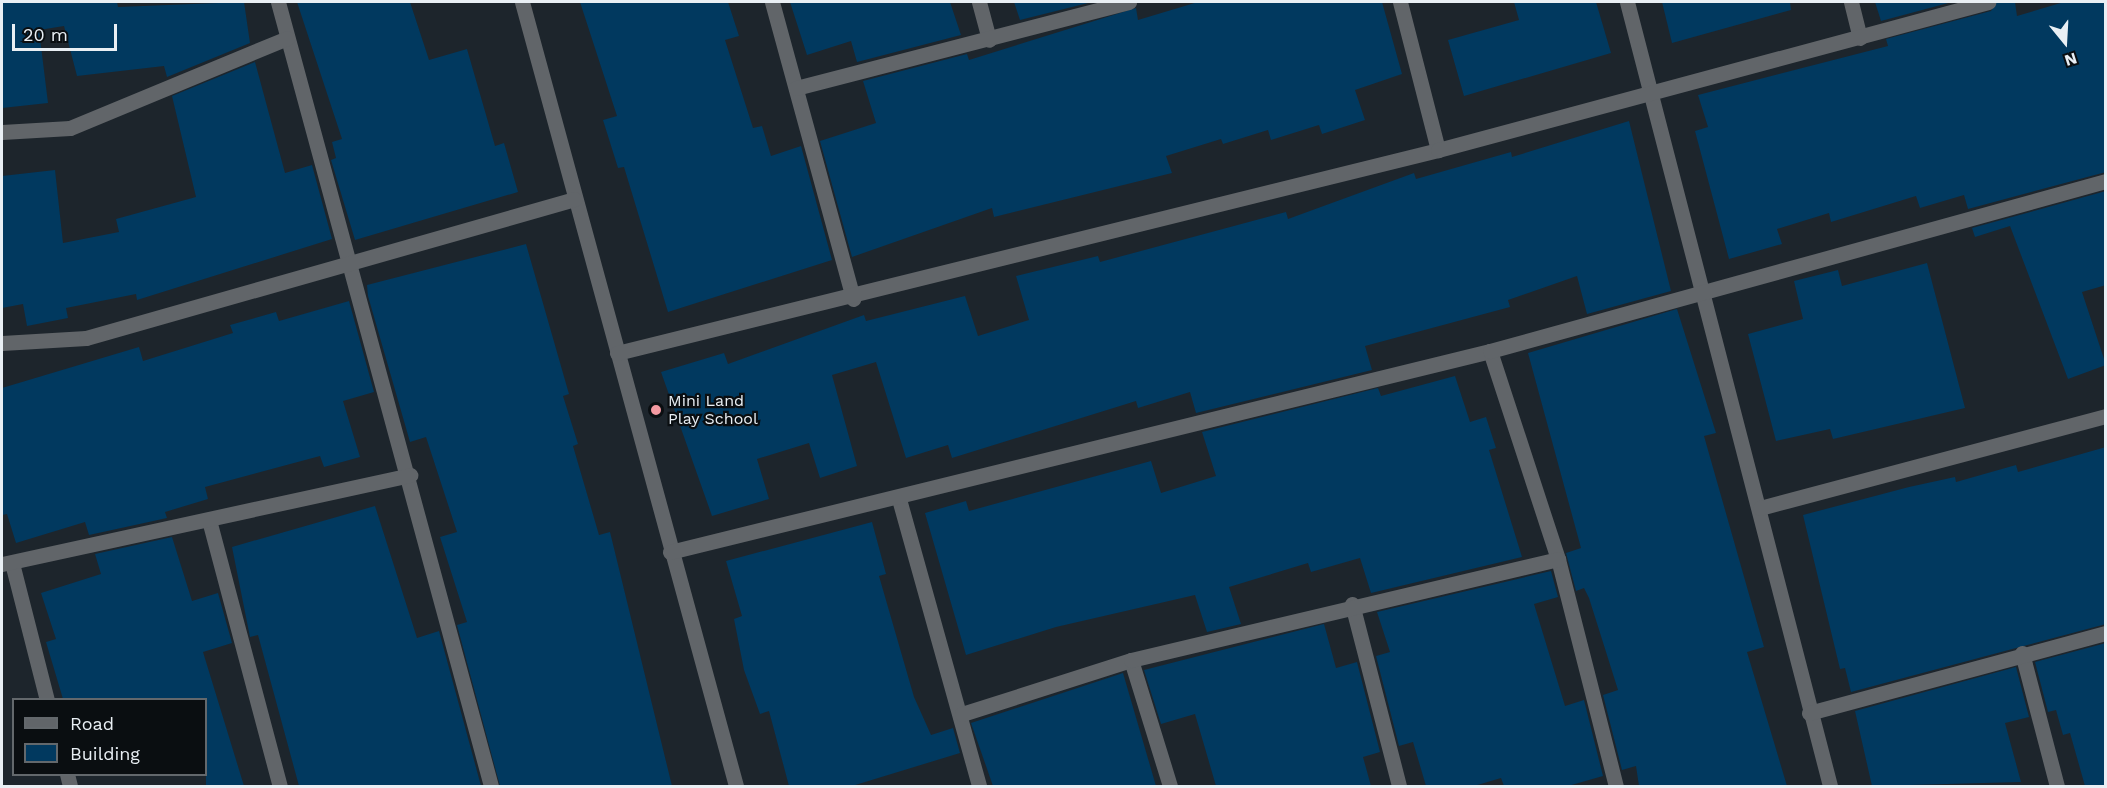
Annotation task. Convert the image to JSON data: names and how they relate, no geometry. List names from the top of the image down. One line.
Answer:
{"places":["Mini Land Play School"],"legend":["Road","Building"],"scale_bar":"20 m","north":"bottom"}
